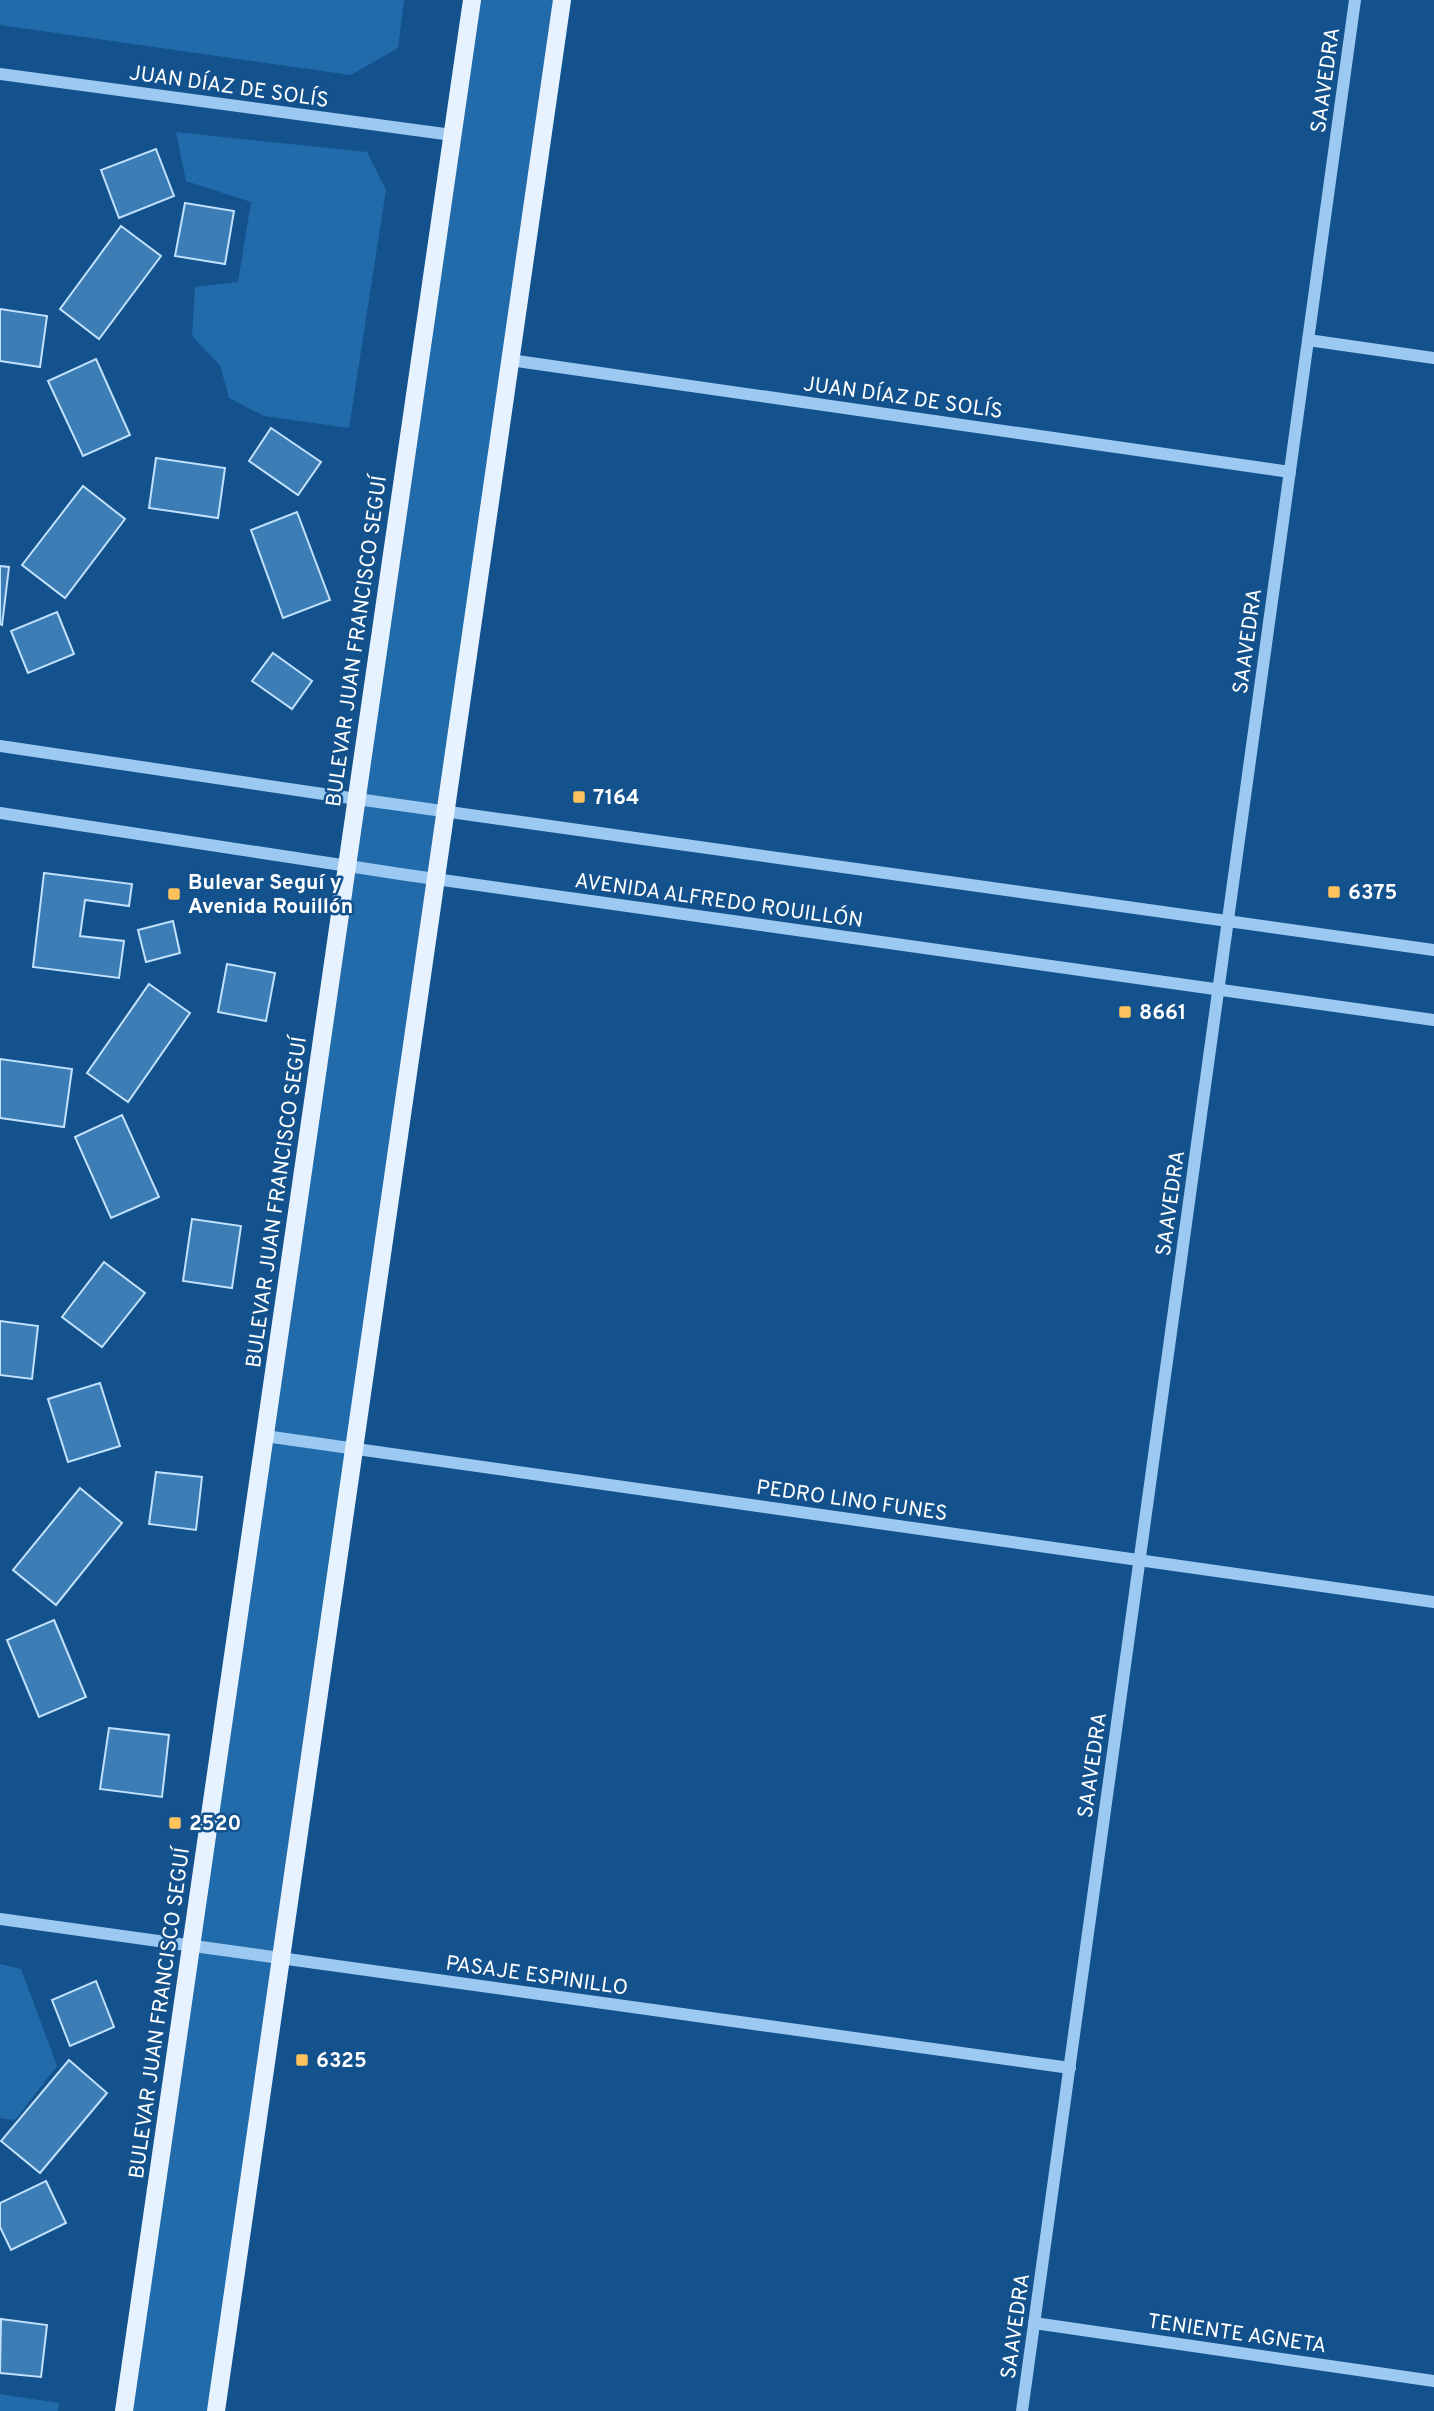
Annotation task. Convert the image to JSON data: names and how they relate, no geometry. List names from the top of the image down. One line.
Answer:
{"streets":{"main road":["BULEVAR JUAN FRANCISCO SEGUÍ"],"street":["SAAVEDRA","JUAN DÍAZ DE SOLÍS","AVENIDA ALFREDO ROUILLÓN","PEDRO LINO FUNES","PASAJE ESPINILLO","TENIENTE AGNETA"]},"crossings":[["SAAVEDRA","JUAN DÍAZ DE SOLÍS"],["SAAVEDRA","AVENIDA ALFREDO ROUILLÓN"],["SAAVEDRA","PEDRO LINO FUNES"],["SAAVEDRA","PASAJE ESPINILLO"],["SAAVEDRA","TENIENTE AGNETA"],["JUAN DÍAZ DE SOLÍS","BULEVAR JUAN FRANCISCO SEGUÍ"],["BULEVAR JUAN FRANCISCO SEGUÍ","AVENIDA ALFREDO ROUILLÓN"],["BULEVAR JUAN FRANCISCO SEGUÍ","PEDRO LINO FUNES"],["BULEVAR JUAN FRANCISCO SEGUÍ","PASAJE ESPINILLO"]],"places":{"transit":["7164","6375","Bulevar Seguí y Avenida Rouillón","8661","2520","6325"]}}
